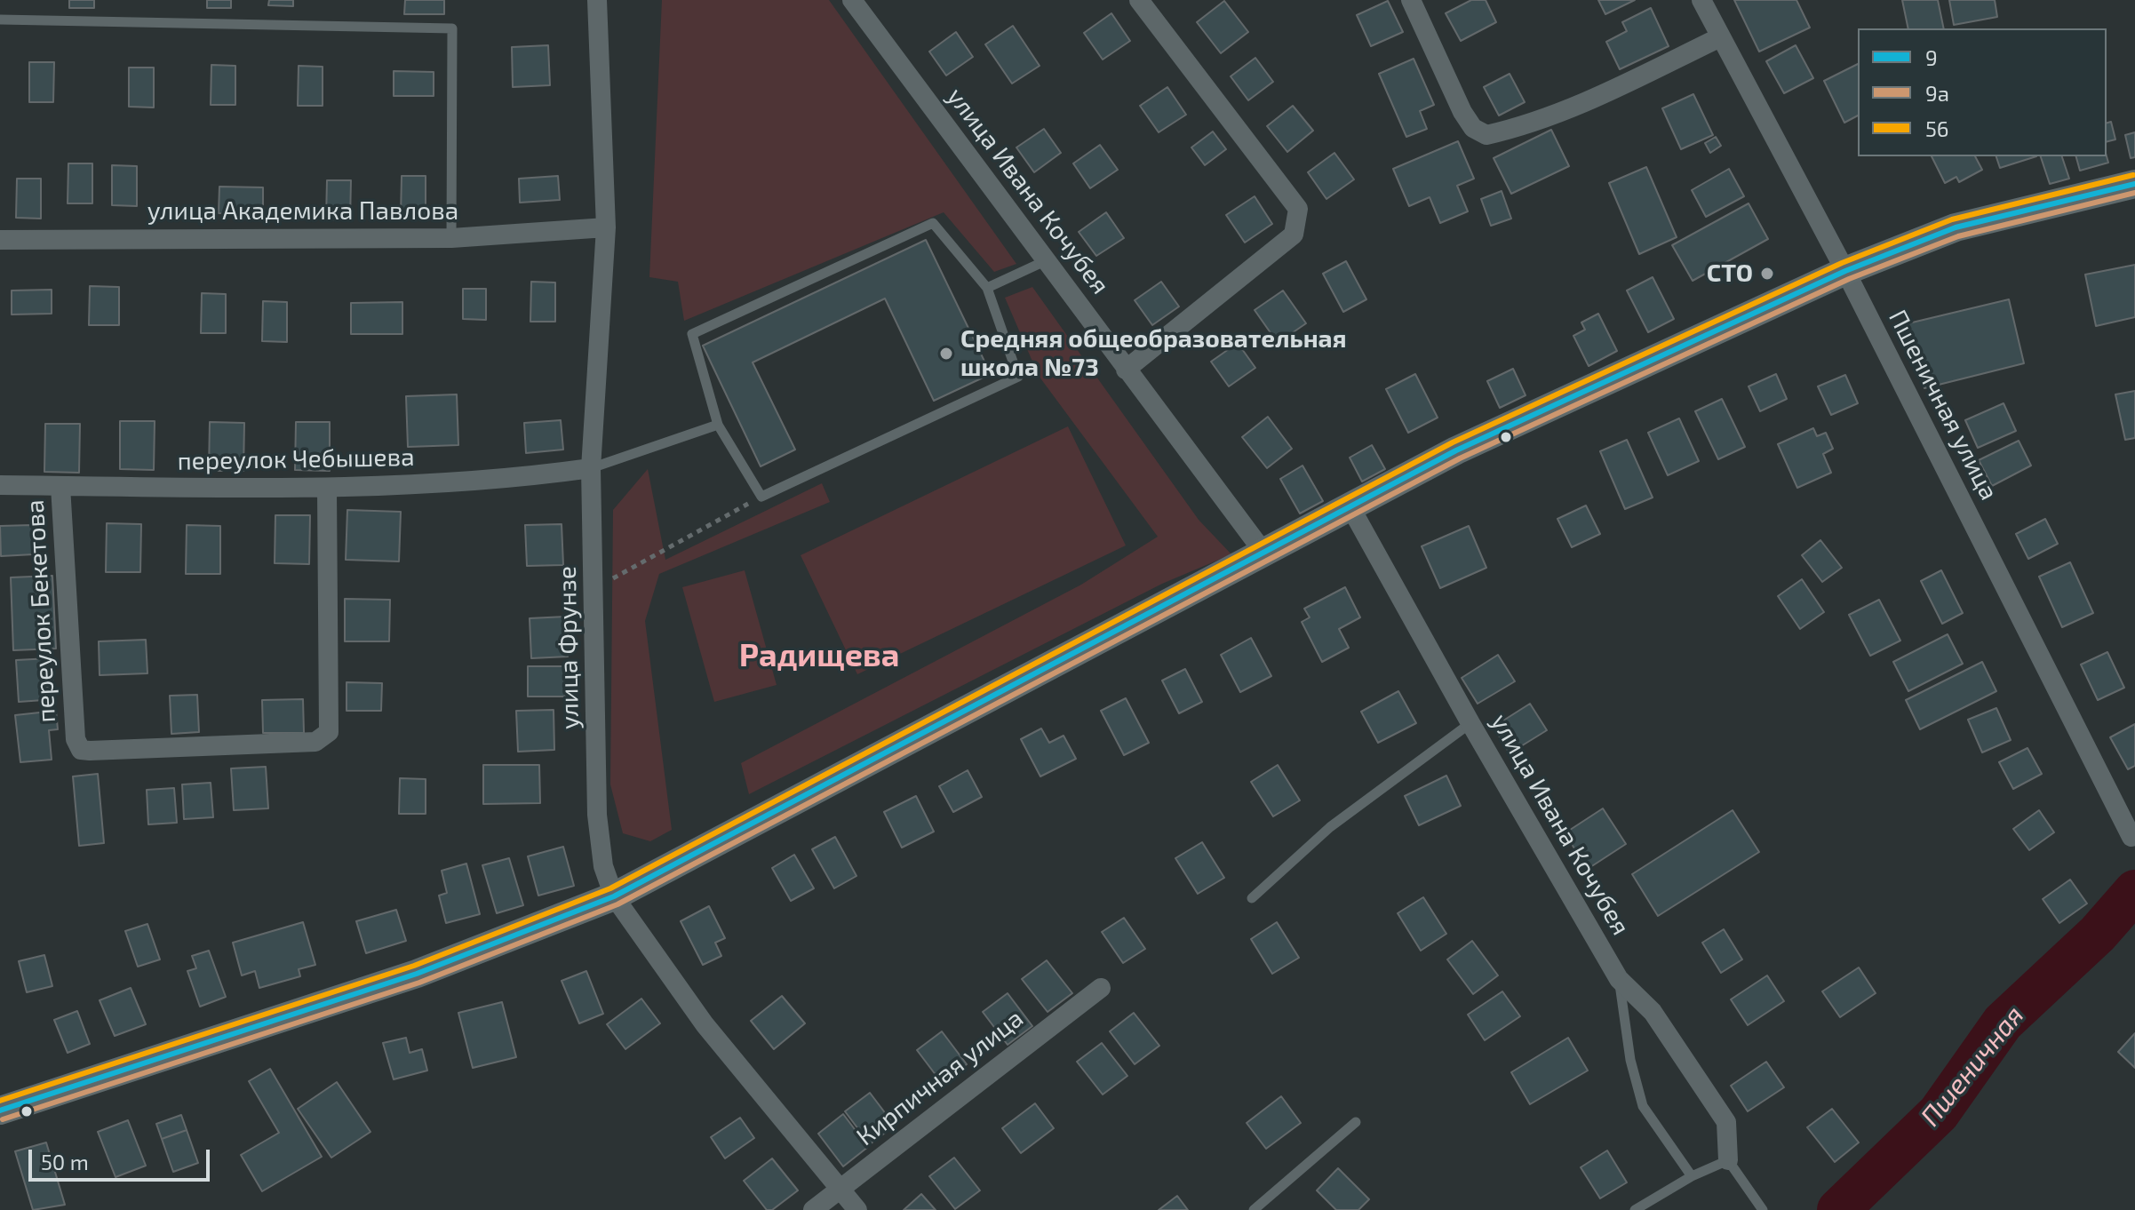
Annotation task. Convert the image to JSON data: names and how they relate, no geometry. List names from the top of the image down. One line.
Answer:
{"streets":{"street":["улица Ивана Кочубея","улица Академика Павлова","Пшеничная улица","переулок Чебышева","переулок Бекетова","улица Фрунзе","Кирпичная улица"]},"crossings":[["улица Академика Павлова","улица Фрунзе"],["переулок Чебышева","переулок Бекетова"],["переулок Чебышева","улица Фрунзе"],["улица Фрунзе","Кирпичная улица"]],"districts":["Радищева"],"water":["Пшеничная"],"places":["СТО","Средняя общеобразовательная школа №73"],"lines":["transit line 56","transit line 9","transit line 9а"],"legend":["9","9а","56"],"scale_bar":"50 m"}
